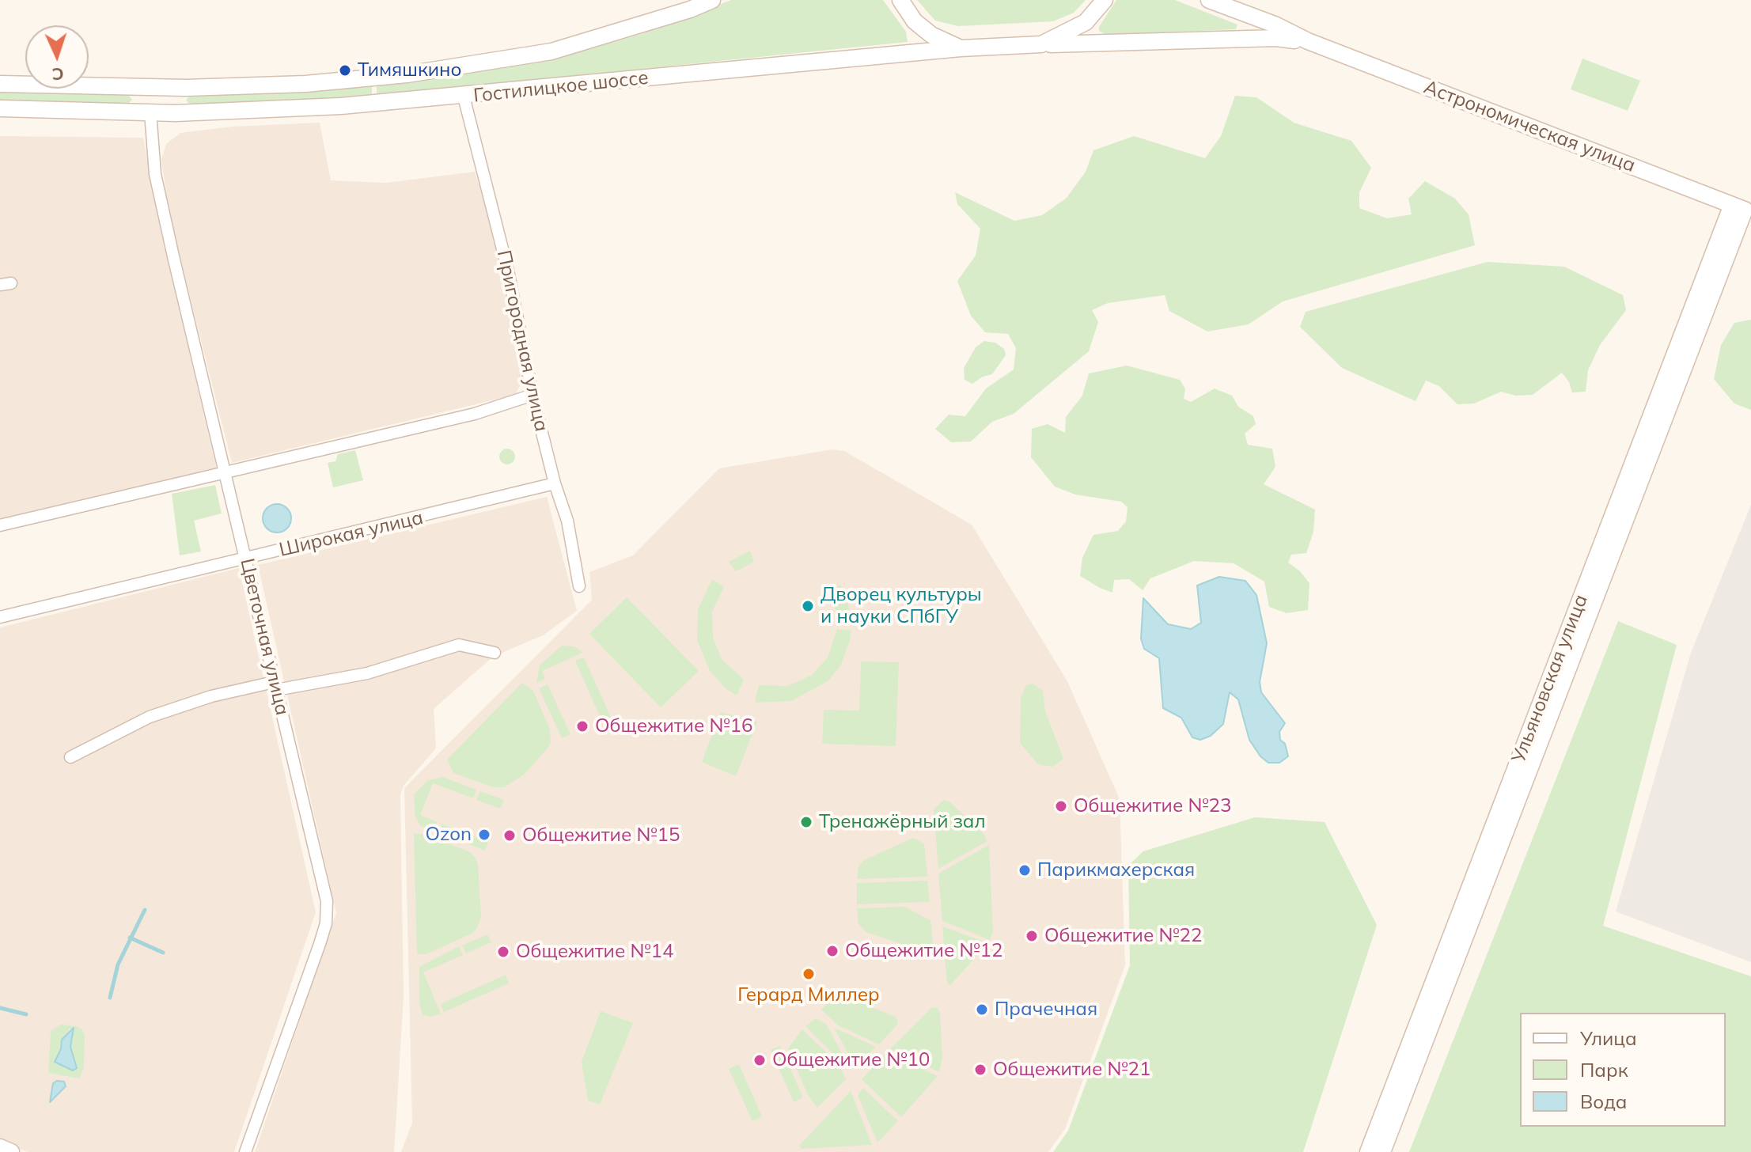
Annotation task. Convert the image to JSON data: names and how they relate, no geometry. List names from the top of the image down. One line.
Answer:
{"streets":{"main road":["Гостилицкое шоссе","Астрономическая улица","Ульяновская улица"],"street":["Пригородная улица","Широкая улица","Цветочная улица"]},"crossings":[["Гостилицкое шоссе","Астрономическая улица"],["Гостилицкое шоссе","Пригородная улица"],["Гостилицкое шоссе","Цветочная улица"],["Астрономическая улица","Ульяновская улица"],["Пригородная улица","Широкая улица"],["Широкая улица","Цветочная улица"]],"places":["Тимяшкино","Дворец культуры и науки СПбГУ","Общежитие №16","Общежитие №23","Тренажёрный зал","Ozon","Общежитие №15","Парикмахерская","Общежитие №22","Общежитие №12","Общежитие №14","Герард Миллер","Прачечная","Общежитие №10","Общежитие №21"],"legend":["Улица","Парк","Вода"],"north":"bottom"}
